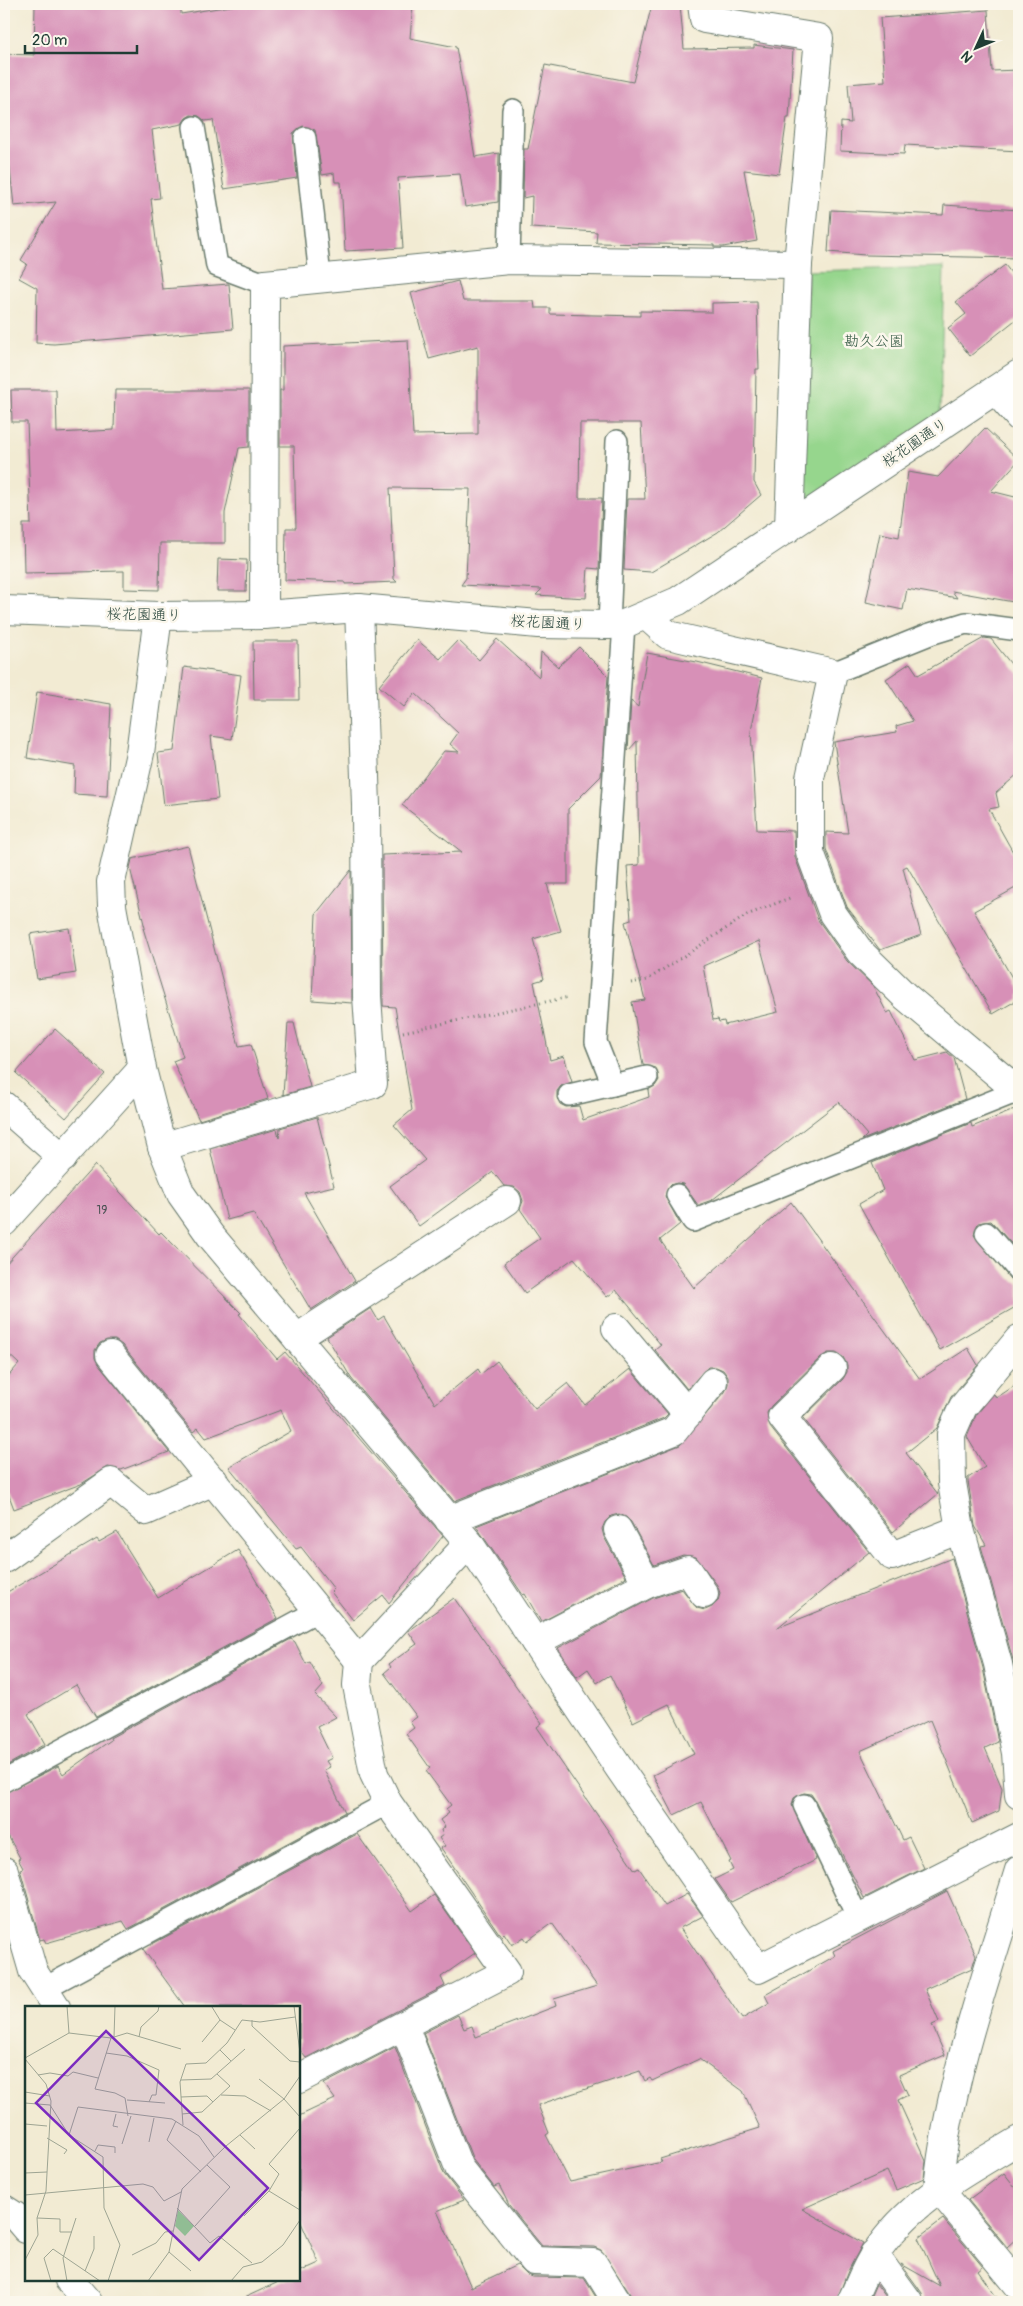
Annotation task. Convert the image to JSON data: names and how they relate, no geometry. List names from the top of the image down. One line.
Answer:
{"streets":{"street":["桜花園通り"]},"parks":["勘久公園"],"house_numbers":["19"],"scale_bar":"20 m","north":"bottom left"}
